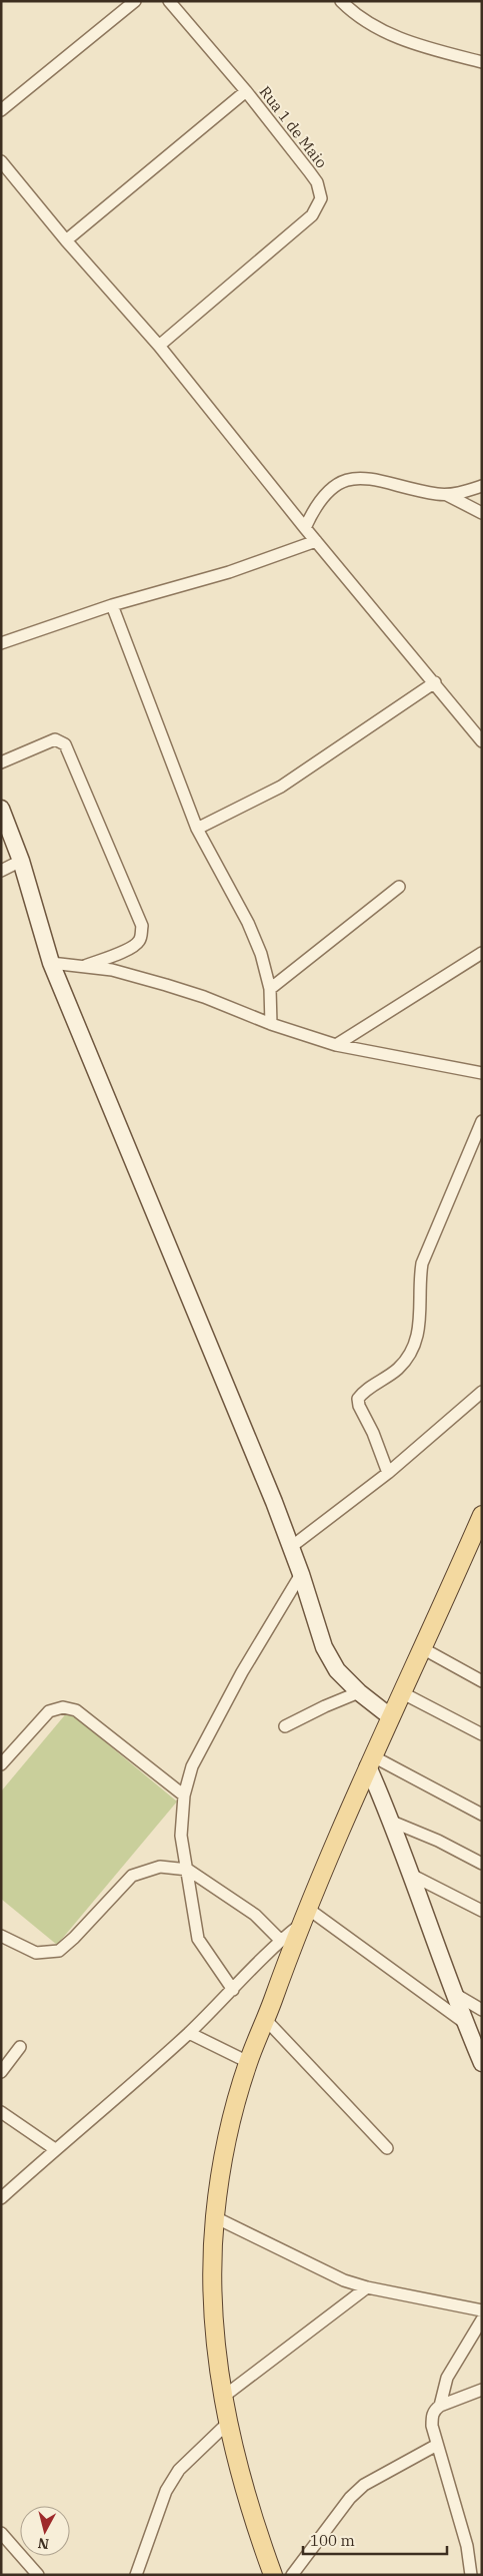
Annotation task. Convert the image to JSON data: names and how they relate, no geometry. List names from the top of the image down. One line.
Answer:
{"streets":{"street":["Rua 1 de Maio"]},"scale_bar":"100 m","north":"bottom"}
